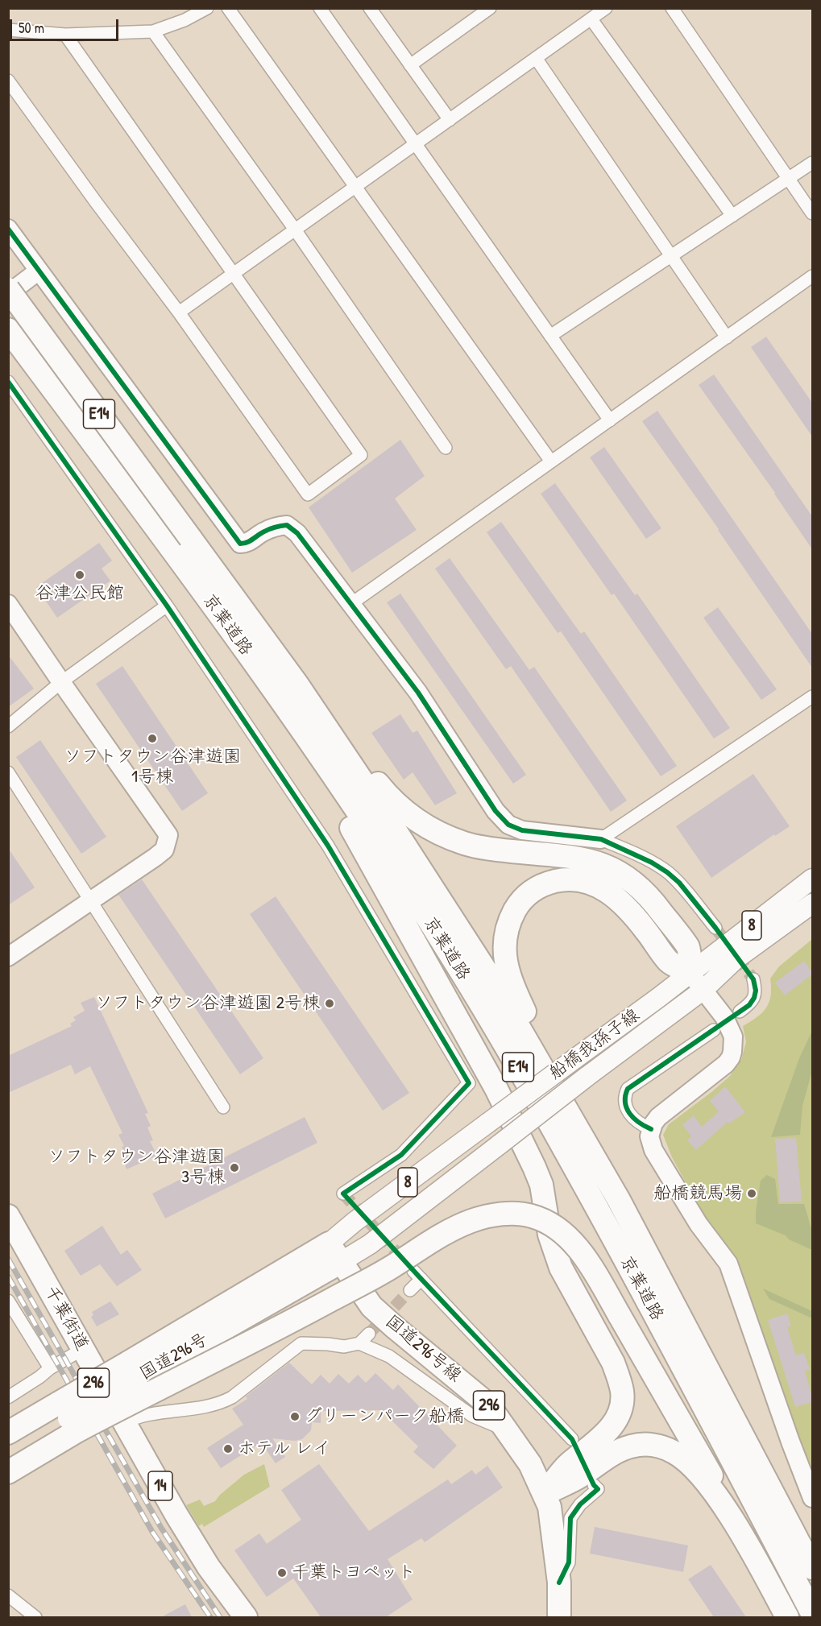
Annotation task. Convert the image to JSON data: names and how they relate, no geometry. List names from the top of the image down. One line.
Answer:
{"streets":{"highway":["E14","京葉道路","千葉街道","国道296号線","国道296号","296","14"],"main road":["8","船橋我孫子線"]},"crossings":[["船橋我孫子線","国道296号線"],["船橋我孫子線","国道296号"],["国道296号線","国道296号"]],"places":["谷津公民館","ソフトタウン谷津遊園 1号棟","ソフトタウン谷津遊園 2号棟","ソフトタウン谷津遊園 3号棟","船橋競馬場","グリーンパーク船橋","ホテル レイ","千葉トヨペット"],"scale_bar":"50 m"}
